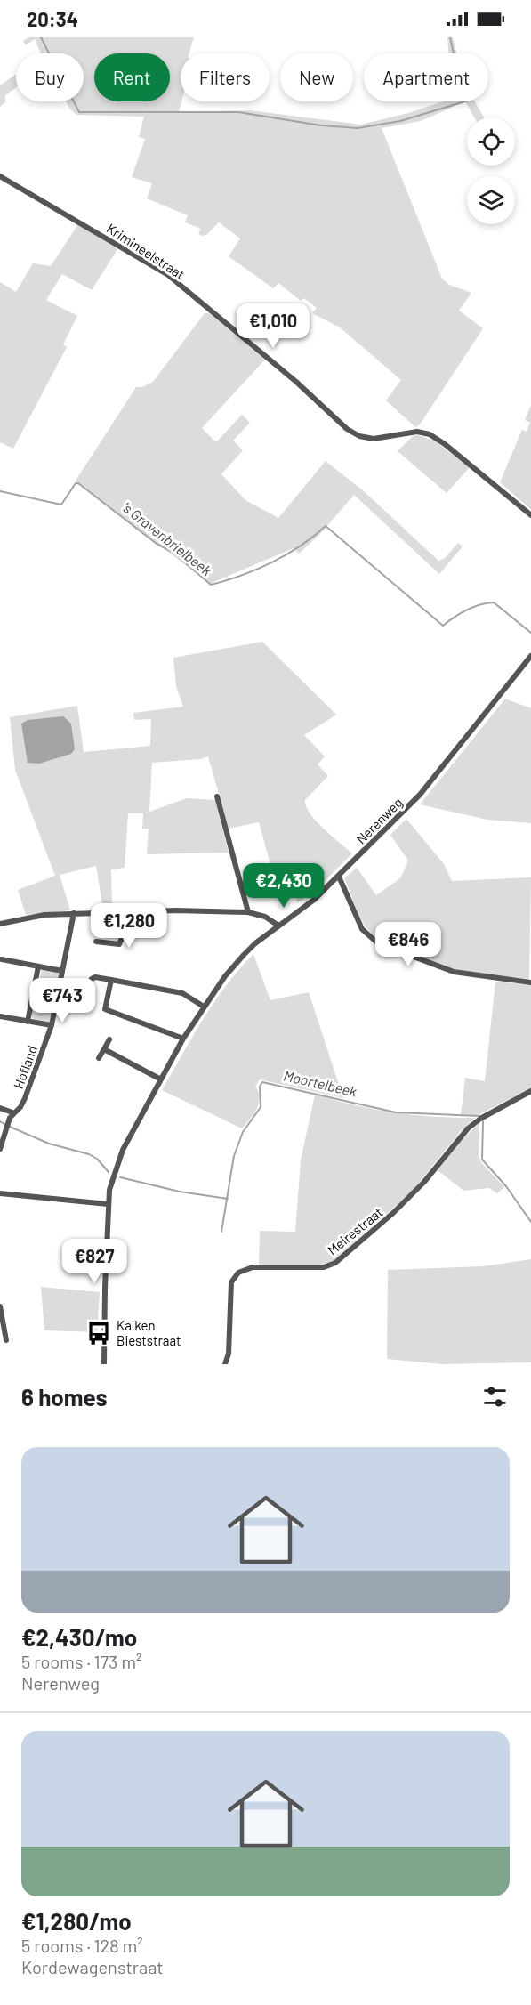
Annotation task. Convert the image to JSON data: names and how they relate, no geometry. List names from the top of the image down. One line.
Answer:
{"streets":{"street":["Krimineelstraat","Nerenweg","Hofland","Meirestraat"]},"water":["'s Gravenbrielbeek","Moortelbeek"],"places":{"bus stop":["Kalken Bieststraat"]},"page":{"status":"20:34","chip":["Buy","Rent","Filters","New","Apartment"],"price":["€1,010","€2,430","€1,280","€846","€743","€827"],"heading":"6 homes","list":[{"name":"€2,430/mo","note":"5 rooms · 173 m² · Nerenweg"},{"name":"€1,280/mo","note":"5 rooms · 128 m² · Kordewagenstraat"}]}}
